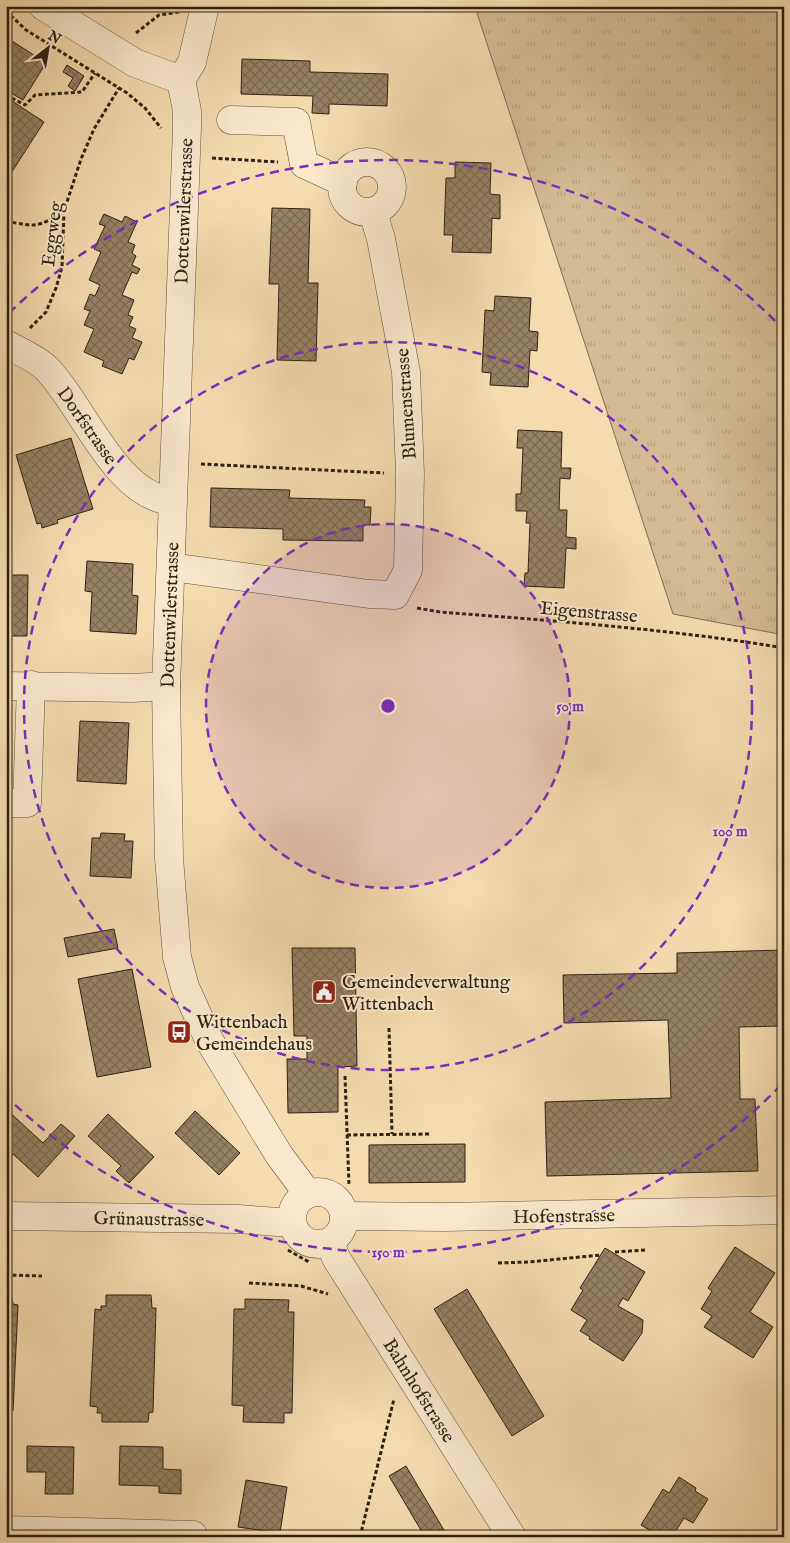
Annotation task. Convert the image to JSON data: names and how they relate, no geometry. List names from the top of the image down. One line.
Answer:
{"streets":{"street":["Dottenwilerstrasse","Blumenstrasse","Dorfstrasse","Hofenstrasse","Grünaustrasse","Bahnhofstrasse"],"path":["Eggweg","Eigenstrasse"]},"crossings":[["Dottenwilerstrasse","Dorfstrasse"],["Dottenwilerstrasse","Hofenstrasse"],["Dottenwilerstrasse","Grünaustrasse"],["Dottenwilerstrasse","Bahnhofstrasse"],["Eggweg","Dorfstrasse"],["Blumenstrasse","Eigenstrasse"],["Hofenstrasse","Grünaustrasse"],["Hofenstrasse","Bahnhofstrasse"],["Grünaustrasse","Bahnhofstrasse"]],"places":{"public building":["Gemeindeverwaltung Wittenbach"],"bus stop":["Wittenbach Gemeindehaus"]},"north":"top right","rings":["50 m","100 m","150 m"]}
